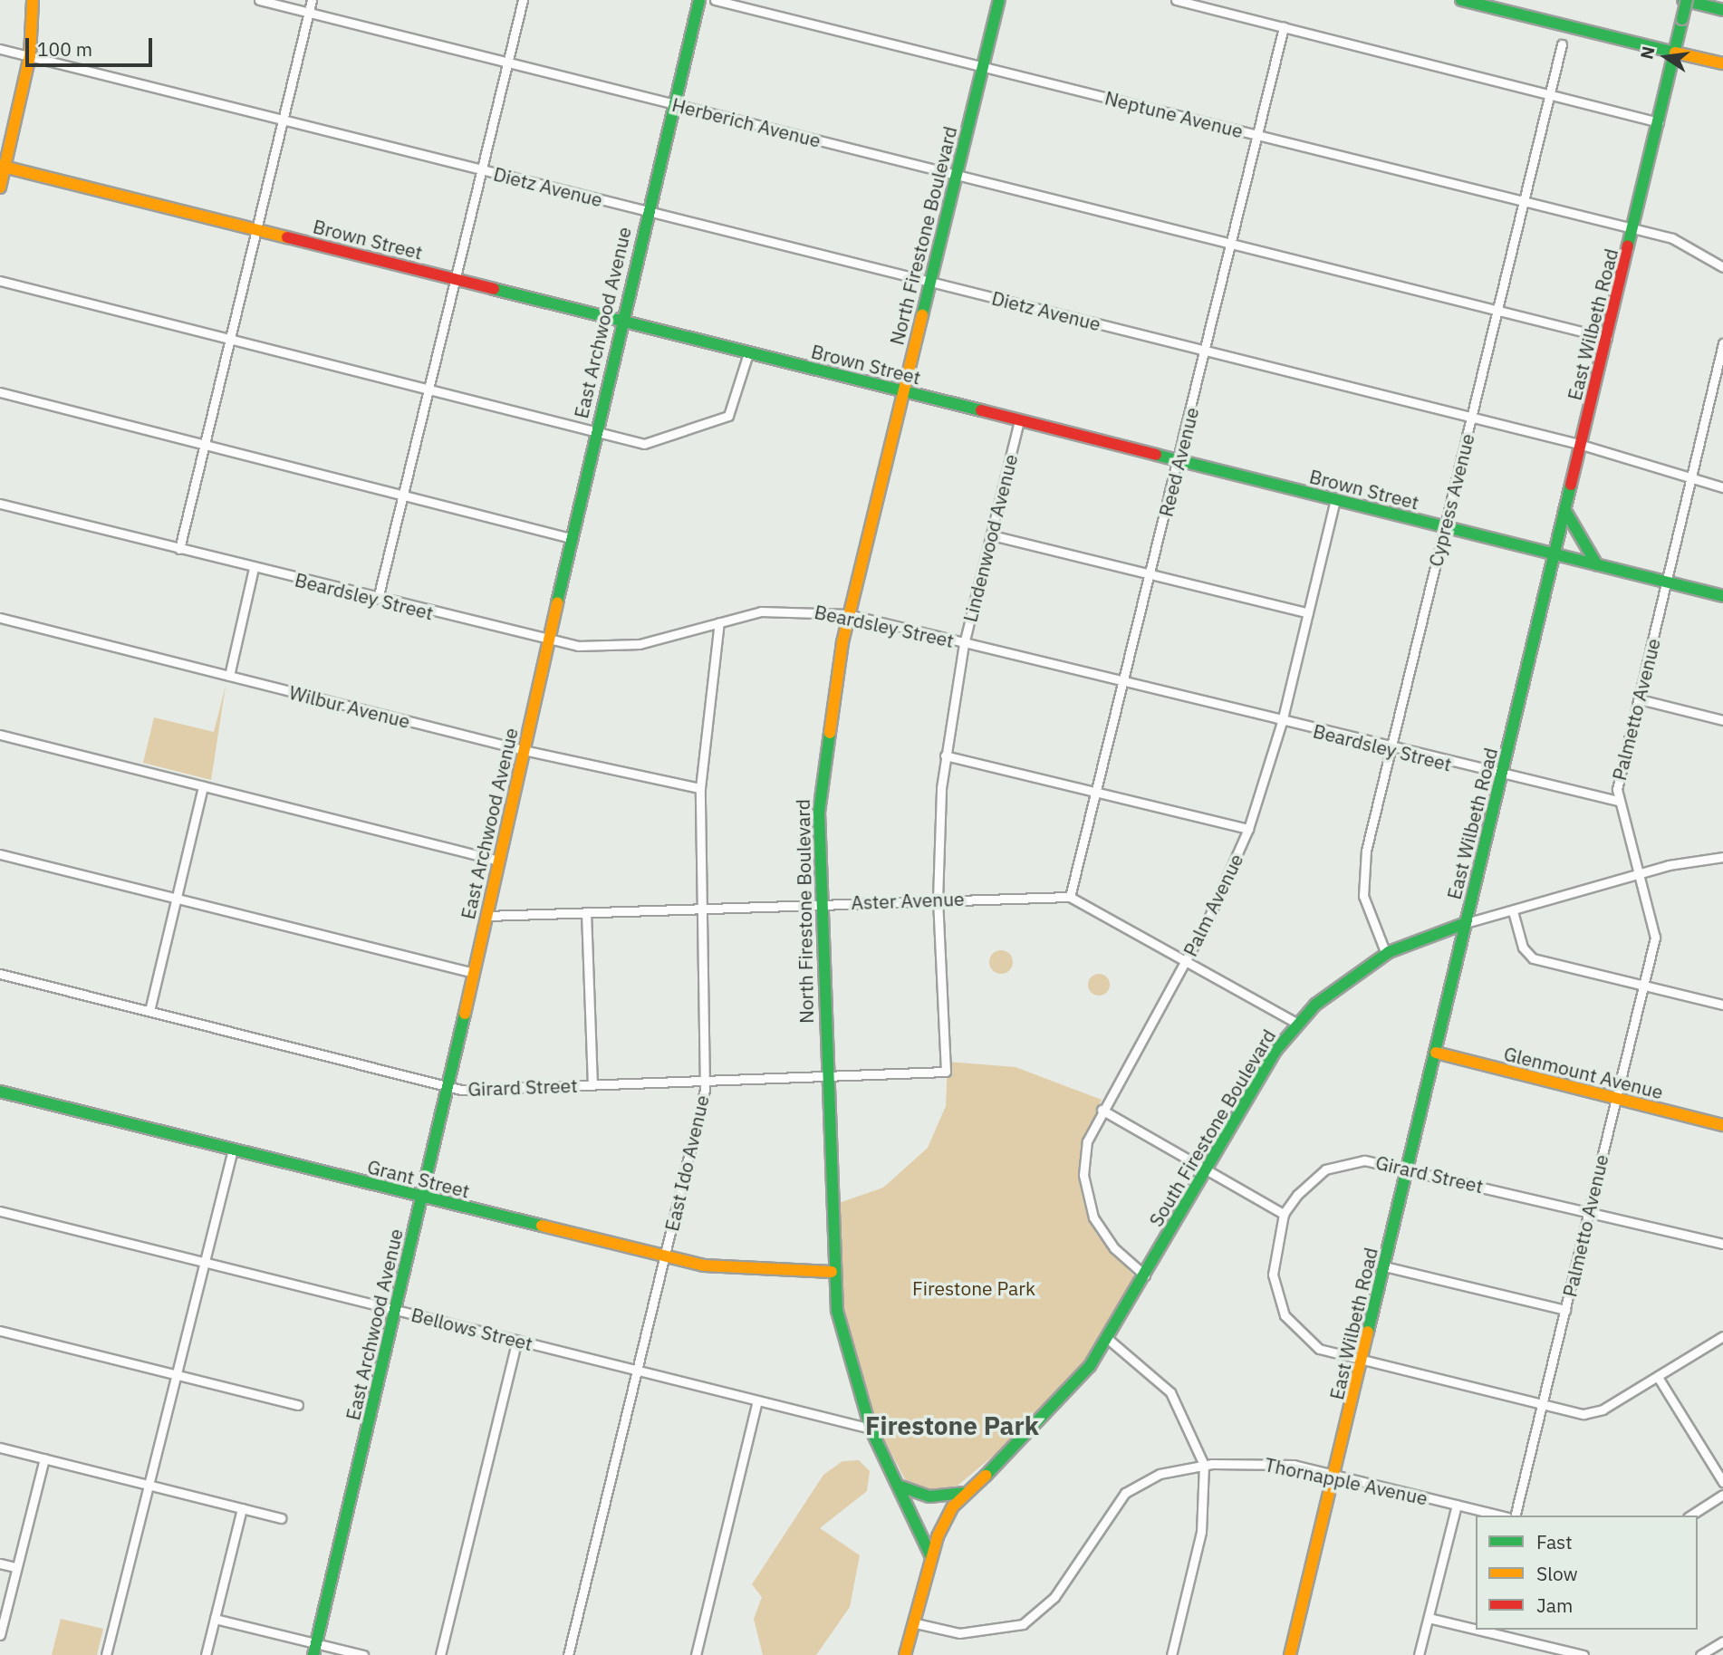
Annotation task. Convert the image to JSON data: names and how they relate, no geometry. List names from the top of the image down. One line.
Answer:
{"streets":{"main road":["North Firestone Boulevard","Brown Street","East Archwood Avenue","East Wilbeth Road","Glenmount Avenue","South Firestone Boulevard","Grant Street"],"street":["Neptune Avenue","Herberich Avenue","Dietz Avenue","Reed Avenue","Cypress Avenue","Lindenwood Avenue","Beardsley Street","Wilbur Avenue","Palmetto Avenue","Aster Avenue","Palm Avenue","Girard Street","East Ido Avenue","Bellows Street","Thornapple Avenue"]},"crossings":[["Neptune Avenue","North Firestone Boulevard"],["Neptune Avenue","East Wilbeth Road"],["Neptune Avenue","Reed Avenue"],["Neptune Avenue","Cypress Avenue"],["Herberich Avenue","North Firestone Boulevard"],["Herberich Avenue","East Archwood Avenue"],["Herberich Avenue","East Wilbeth Road"],["Herberich Avenue","Reed Avenue"],["Herberich Avenue","Cypress Avenue"],["Dietz Avenue","North Firestone Boulevard"],["Dietz Avenue","East Archwood Avenue"],["Dietz Avenue","East Wilbeth Road"],["Dietz Avenue","Reed Avenue"],["Dietz Avenue","Cypress Avenue"],["Dietz Avenue","Palmetto Avenue"],["North Firestone Boulevard","Brown Street"],["North Firestone Boulevard","Beardsley Street"],["North Firestone Boulevard","Aster Avenue"],["North Firestone Boulevard","Girard Street"],["North Firestone Boulevard","South Firestone Boulevard"],["North Firestone Boulevard","Grant Street"],["North Firestone Boulevard","Bellows Street"],["Brown Street","East Archwood Avenue"],["Brown Street","East Wilbeth Road"],["Brown Street","Reed Avenue"],["Brown Street","Cypress Avenue"],["Brown Street","Lindenwood Avenue"],["Brown Street","Palmetto Avenue"],["Brown Street","Palm Avenue"],["East Archwood Avenue","Beardsley Street"],["East Archwood Avenue","Wilbur Avenue"],["East Archwood Avenue","Aster Avenue"],["East Archwood Avenue","Girard Street"],["East Archwood Avenue","Grant Street"],["East Archwood Avenue","Bellows Street"],["East Wilbeth Road","Beardsley Street"],["East Wilbeth Road","Glenmount Avenue"],["East Wilbeth Road","Girard Street"],["East Wilbeth Road","South Firestone Boulevard"],["East Wilbeth Road","Thornapple Avenue"],["Reed Avenue","Beardsley Street"],["Reed Avenue","Aster Avenue"],["Cypress Avenue","Beardsley Street"],["Cypress Avenue","South Firestone Boulevard"],["Lindenwood Avenue","Beardsley Street"],["Lindenwood Avenue","Aster Avenue"],["Lindenwood Avenue","Girard Street"],["Beardsley Street","Palmetto Avenue"],["Beardsley Street","Palm Avenue"],["Beardsley Street","East Ido Avenue"],["Wilbur Avenue","East Ido Avenue"],["Palmetto Avenue","Glenmount Avenue"],["Palmetto Avenue","Girard Street"],["Palmetto Avenue","South Firestone Boulevard"],["Aster Avenue","East Ido Avenue"],["Palm Avenue","South Firestone Boulevard"],["Girard Street","East Ido Avenue"],["South Firestone Boulevard","Thornapple Avenue"],["East Ido Avenue","Grant Street"],["East Ido Avenue","Bellows Street"]],"districts":["Firestone Park"],"parks":["Firestone Park"],"legend":["Fast","Slow","Jam"],"scale_bar":"100 m","north":"left"}
